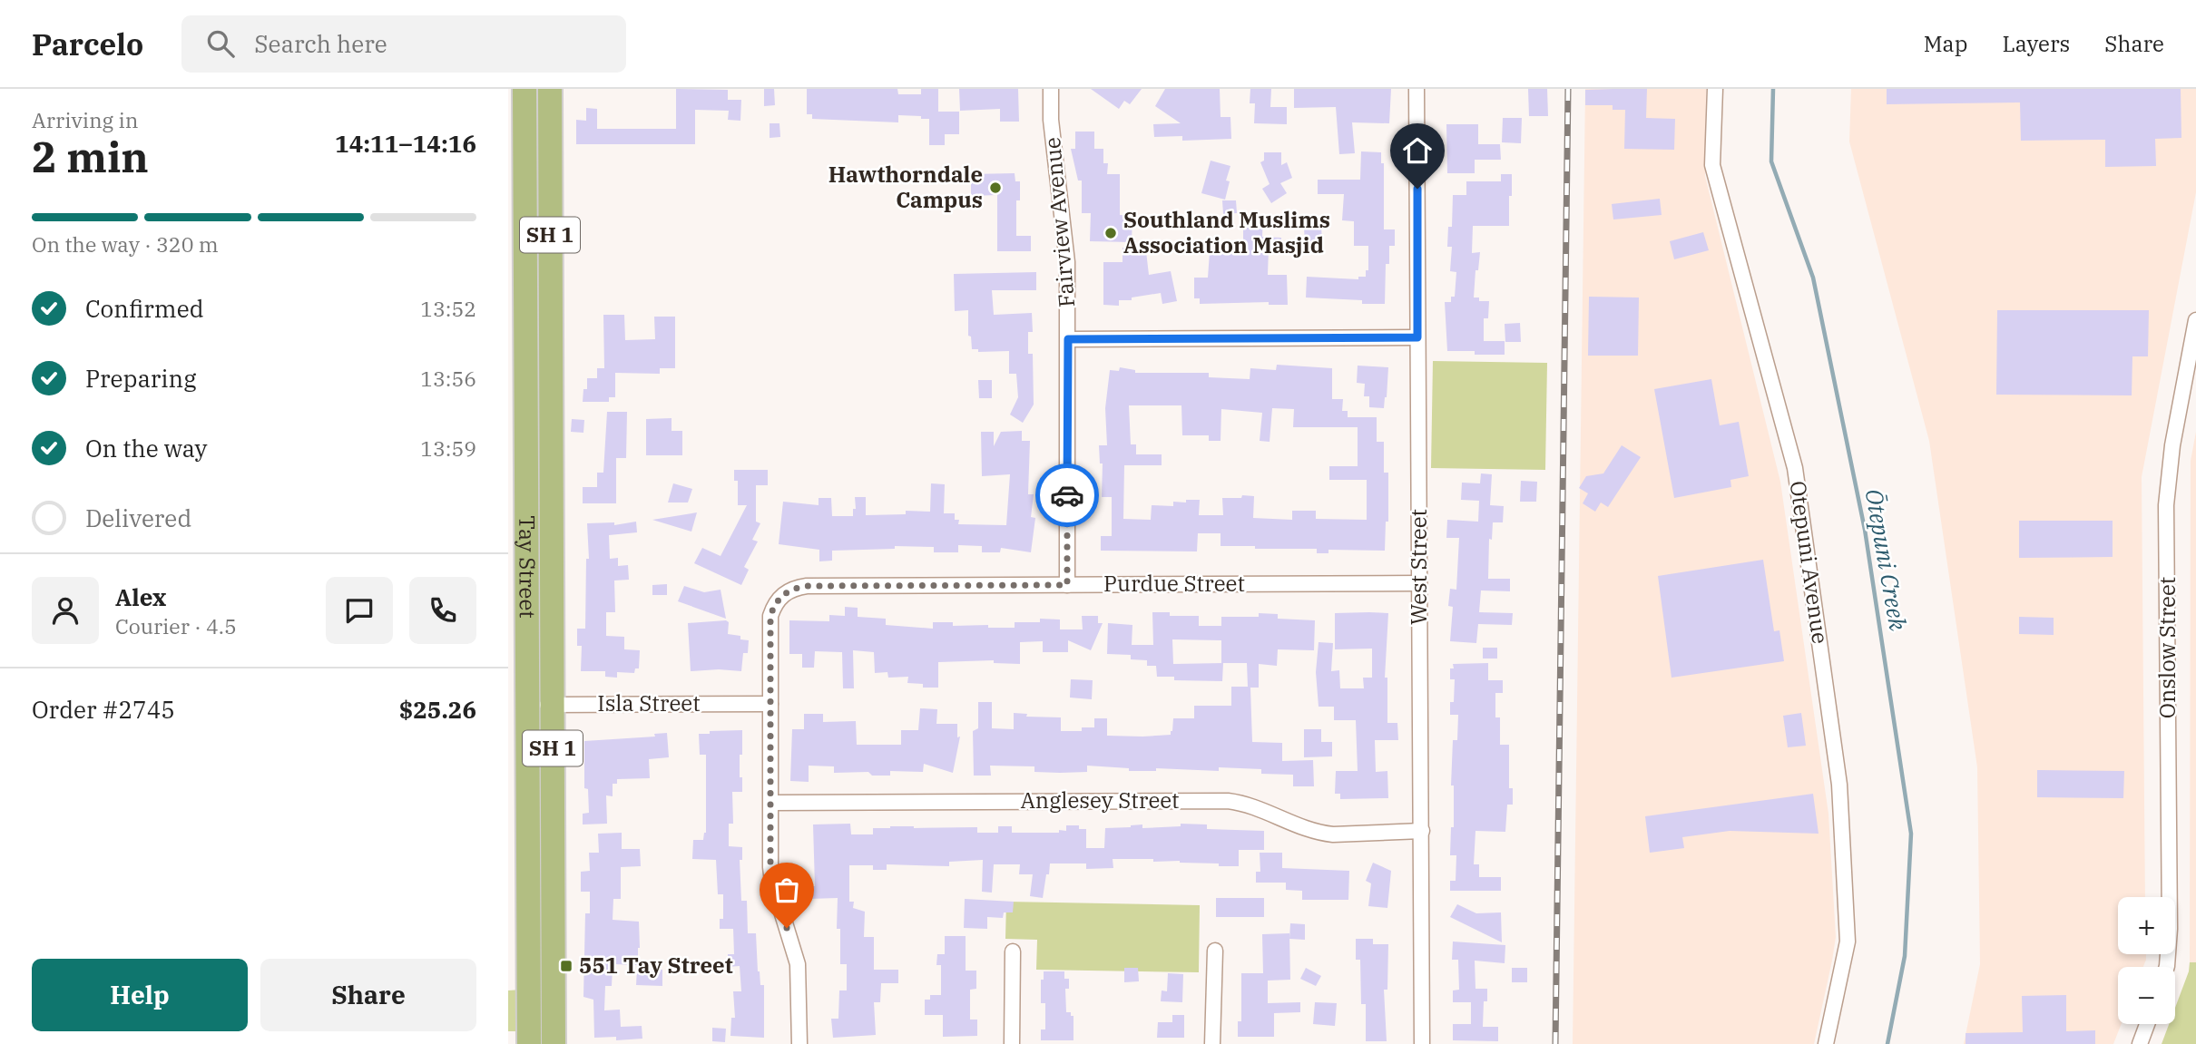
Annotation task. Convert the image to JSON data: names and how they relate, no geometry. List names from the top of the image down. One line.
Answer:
{"streets":{"highway":["SH 1","Tay Street"],"street":["Fairview Avenue","Otepuni Avenue","West Street","Purdue Street","Onslow Street","Isla Street","Anglesey Street"]},"crossings":[["Fairview Avenue","Purdue Street"],["Tay Street","Isla Street"],["West Street","Purdue Street"],["West Street","Anglesey Street"],["Purdue Street","Isla Street"]],"water":["Ōtepuni Creek"],"places":{"other":["Hawthorndale Campus","Southland Muslims Association Masjid"],"transit":["551 Tay Street"]},"page":{"header":"Parcelo","search":"Search here","nav":["Map","Layers","Share"],"heading":["2 min","Arriving in","14:11–14:16"],"panel":["Alex","Courier · 4.5","Order #2745","$25.26"],"bar":"On the way · 320 m","list":[["Confirmed","13:52"],["Preparing","13:56"],["On the way","13:59"],"Delivered"],"map_buttons":["+","−"],"buttons":["Help","Share"]}}
